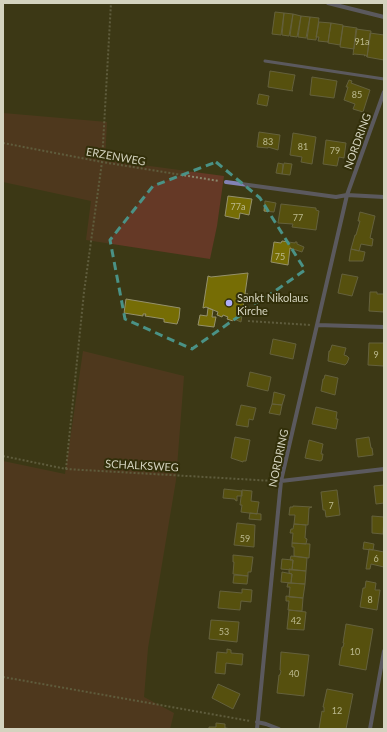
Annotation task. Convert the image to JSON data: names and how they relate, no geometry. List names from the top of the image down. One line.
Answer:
{"streets":{"street":["NORDRING"],"path":["ERZENWEG","SCHALKSWEG"]},"crossings":[["NORDRING","SCHALKSWEG"]],"places":["Sankt Nikolaus Kirche"],"house_numbers":["91a","85","83","81","79","77a","77","75","9","7","59","6","8","42","53","10","40","12"]}
